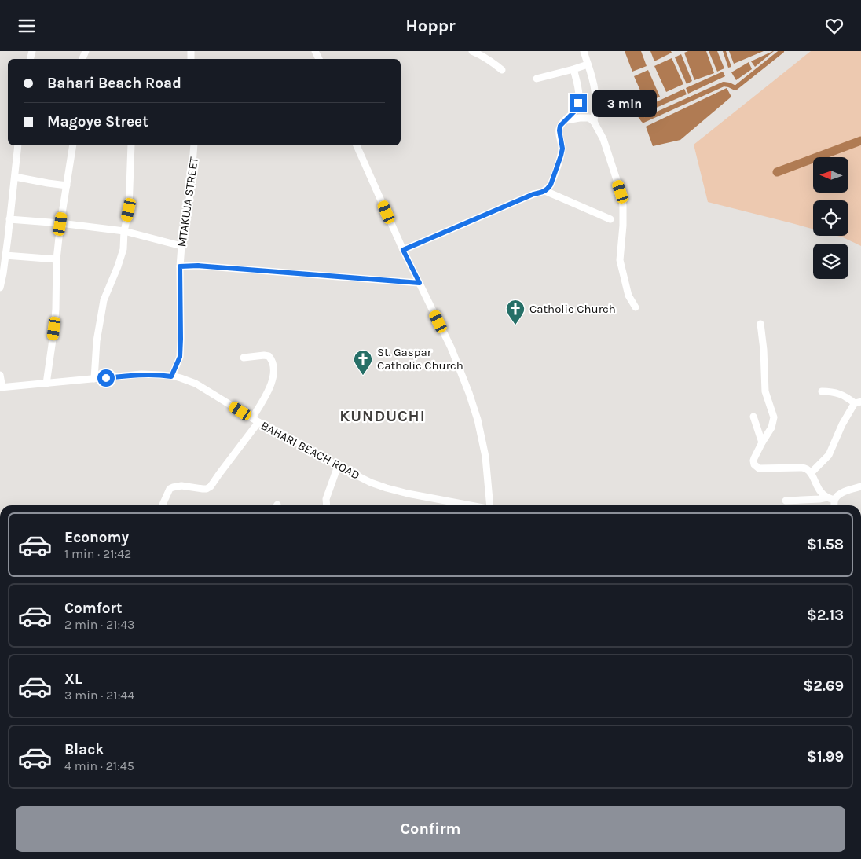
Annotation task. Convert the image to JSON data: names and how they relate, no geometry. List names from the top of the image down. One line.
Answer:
{"streets":{"street":["MTAKUJA STREET","BAHARI BEACH ROAD"]},"crossings":[["MTAKUJA STREET","BAHARI BEACH ROAD"]],"districts":["KUNDUCHI"],"places":{"church":["Catholic Church","St. Gaspar Catholic Church"]},"north":"left","page":{"header":"Hoppr","banner":["Bahari Beach Road","Magoye Street"],"bubble":"3 min","list":[{"name":"Economy","note":"1 min · 21:42","value":"$1.58"},{"name":"Comfort","note":"2 min · 21:43","value":"$2.13"},{"name":"XL","note":"3 min · 21:44","value":"$2.69"},{"name":"Black","note":"4 min · 21:45","value":"$1.99"}],"buttons":"Confirm"}}
